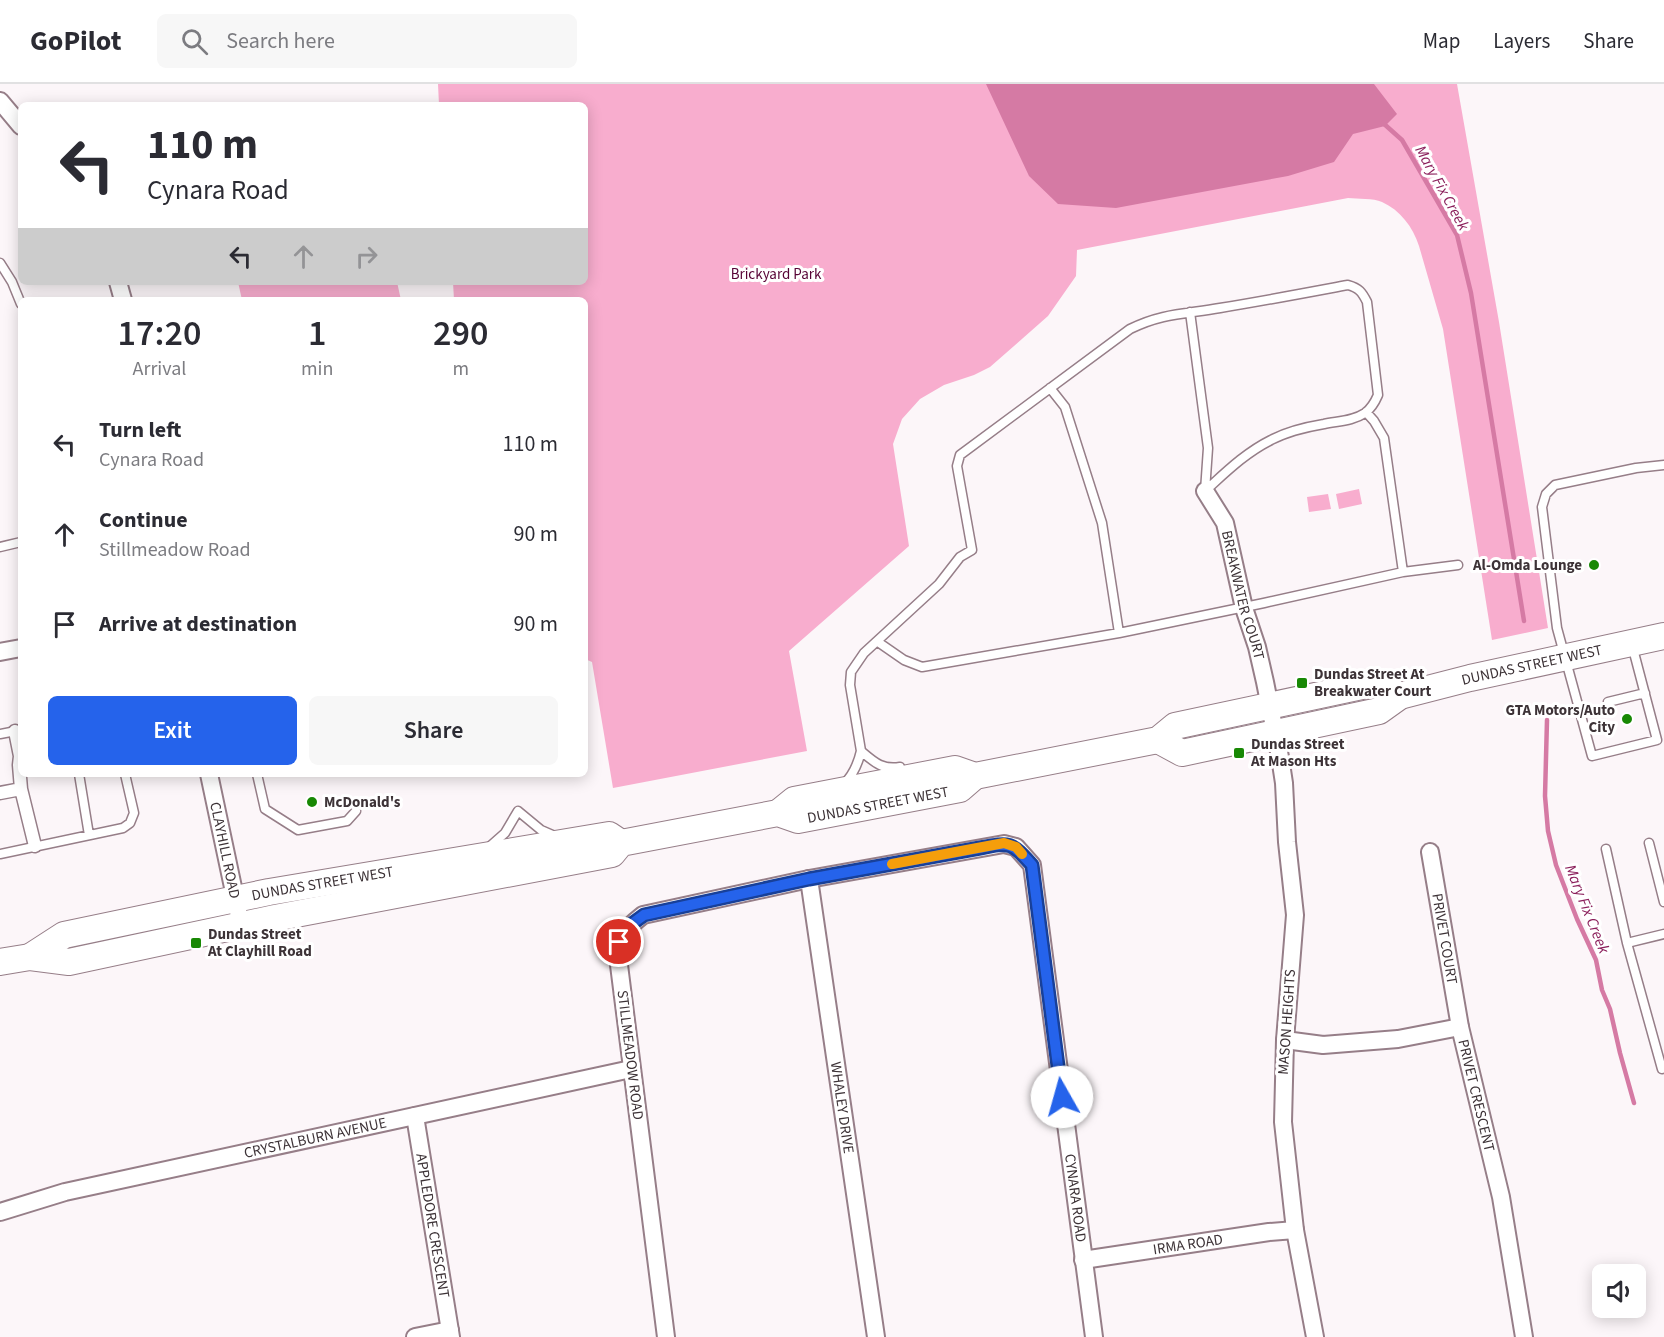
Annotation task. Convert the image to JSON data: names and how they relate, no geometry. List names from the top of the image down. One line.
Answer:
{"streets":{"main road":["DUNDAS STREET WEST"],"street":["BREAKWATER COURT","CLAYHILL ROAD","PRIVET COURT","MASON HEIGHTS","STILLMEADOW ROAD","PRIVET CRESCENT","WHALEY DRIVE","CRYSTALBURN AVENUE","CYNARA ROAD","APPLEDORE CRESCENT","IRMA ROAD"]},"crossings":[["BREAKWATER COURT","DUNDAS STREET WEST"],["BREAKWATER COURT","MASON HEIGHTS"],["DUNDAS STREET WEST","CLAYHILL ROAD"],["DUNDAS STREET WEST","MASON HEIGHTS"],["PRIVET COURT","PRIVET CRESCENT"],["MASON HEIGHTS","PRIVET CRESCENT"],["MASON HEIGHTS","IRMA ROAD"],["STILLMEADOW ROAD","WHALEY DRIVE"],["STILLMEADOW ROAD","CRYSTALBURN AVENUE"],["STILLMEADOW ROAD","CYNARA ROAD"],["WHALEY DRIVE","CYNARA ROAD"],["CRYSTALBURN AVENUE","APPLEDORE CRESCENT"],["CYNARA ROAD","IRMA ROAD"]],"water":["Mary Fix Creek"],"parks":["Brickyard Park"],"places":{"other":["Al-Omda Lounge","GTA Motors/Auto City","McDonald's"],"transit":["Dundas Street At Breakwater Court","Dundas Street At Mason Hts","Dundas Street At Clayhill Road"]},"page":{"header":"GoPilot","search":"Search here","nav":["Map","Layers","Share"],"turn":["110 m","Cynara Road"],"eta":["17:20","Arrival","1","min","290","m"],"list":[{"name":"Turn left","note":"Cynara Road","value":"110 m"},{"name":"Continue","note":"Stillmeadow Road","value":"90 m"},{"name":"Arrive at destination","value":"90 m"}],"buttons":["Exit","Share"]}}
